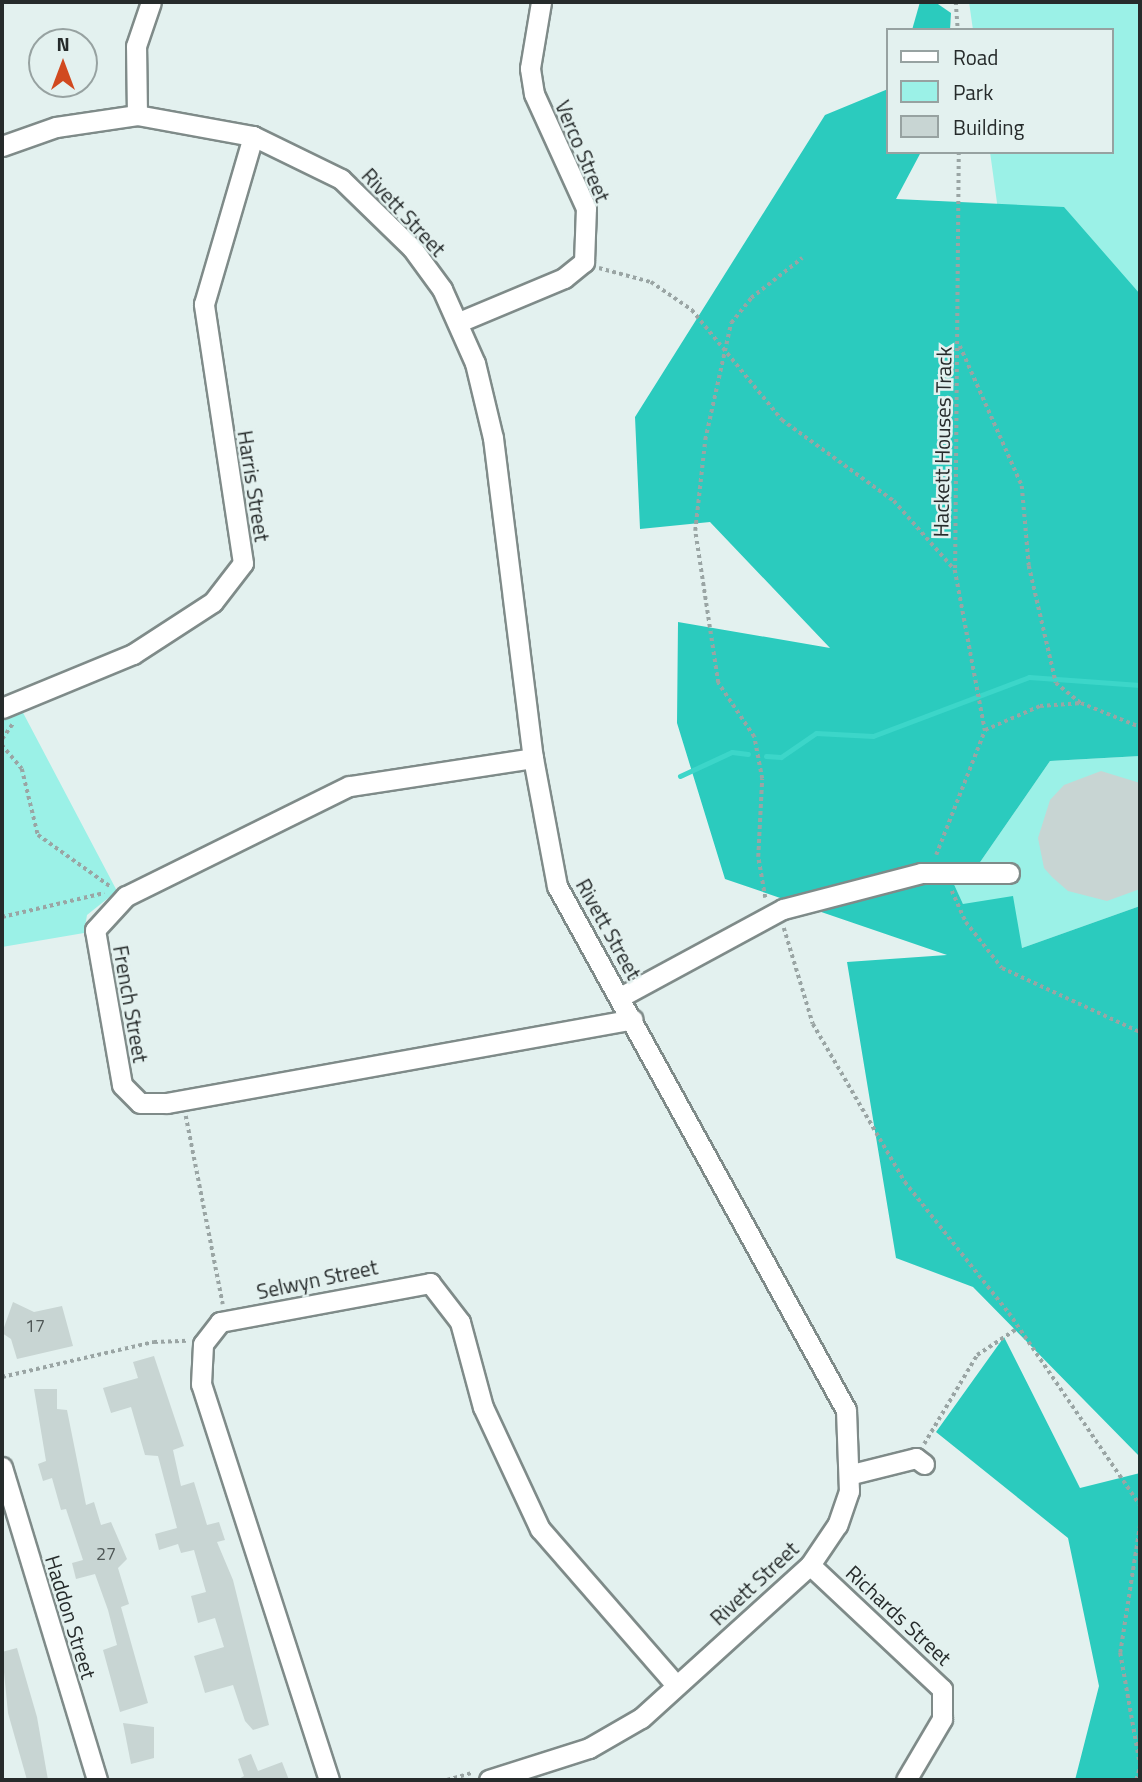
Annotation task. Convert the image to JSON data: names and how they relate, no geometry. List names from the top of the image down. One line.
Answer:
{"streets":{"street":["Verco Street","Rivett Street","Harris Street","French Street","Selwyn Street","Richards Street","Haddon Street"],"path":["Hackett Houses Track"]},"crossings":[["Rivett Street","Harris Street"],["Rivett Street","French Street"],["Rivett Street","Selwyn Street"],["Rivett Street","Richards Street"]],"house_numbers":["17","27"],"legend":["Road","Park","Building"],"north":"top"}
